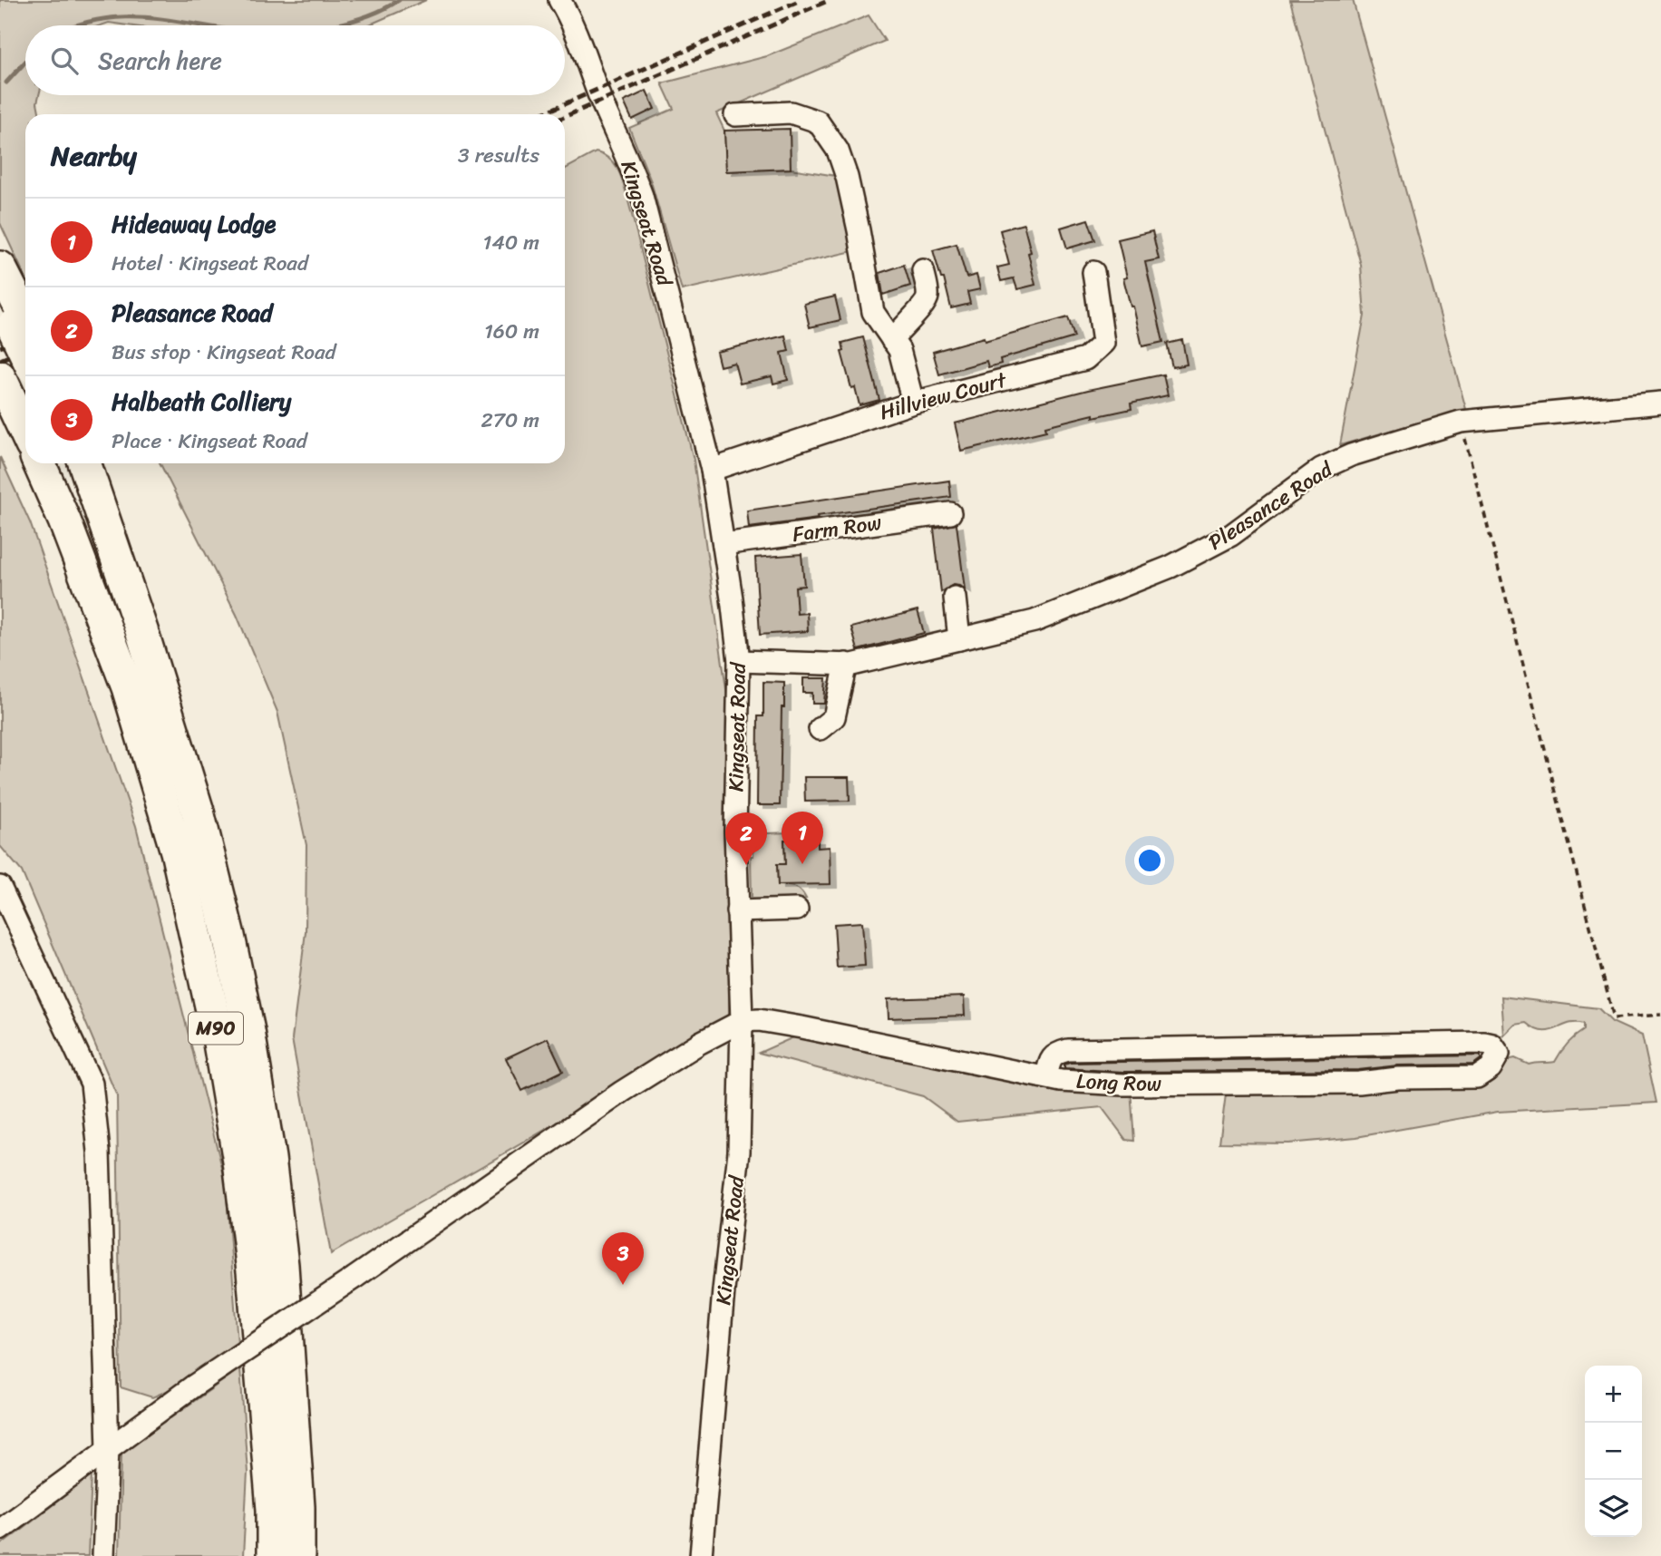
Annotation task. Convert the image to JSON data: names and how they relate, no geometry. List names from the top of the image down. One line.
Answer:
{"streets":{"highway":["M90"],"street":["Kingseat Road","Hillview Court","Pleasance Road","Farm Row","Long Row"]},"crossings":[["Kingseat Road","Hillview Court"],["Kingseat Road","Pleasance Road"],["Kingseat Road","Farm Row"],["Kingseat Road","Long Row"]],"page":{"search":"Search here","heading":["Nearby","3 results"],"list":[{"mark":"1","name":"Hideaway Lodge","note":"Hotel · Kingseat Road","value":"140 m"},{"mark":"2","name":"Pleasance Road","note":"Bus stop · Kingseat Road","value":"160 m"},{"mark":"3","name":"Halbeath Colliery","note":"Place · Kingseat Road","value":"270 m"}],"pins":["1","2","3"],"map_buttons":["+","−"]}}
